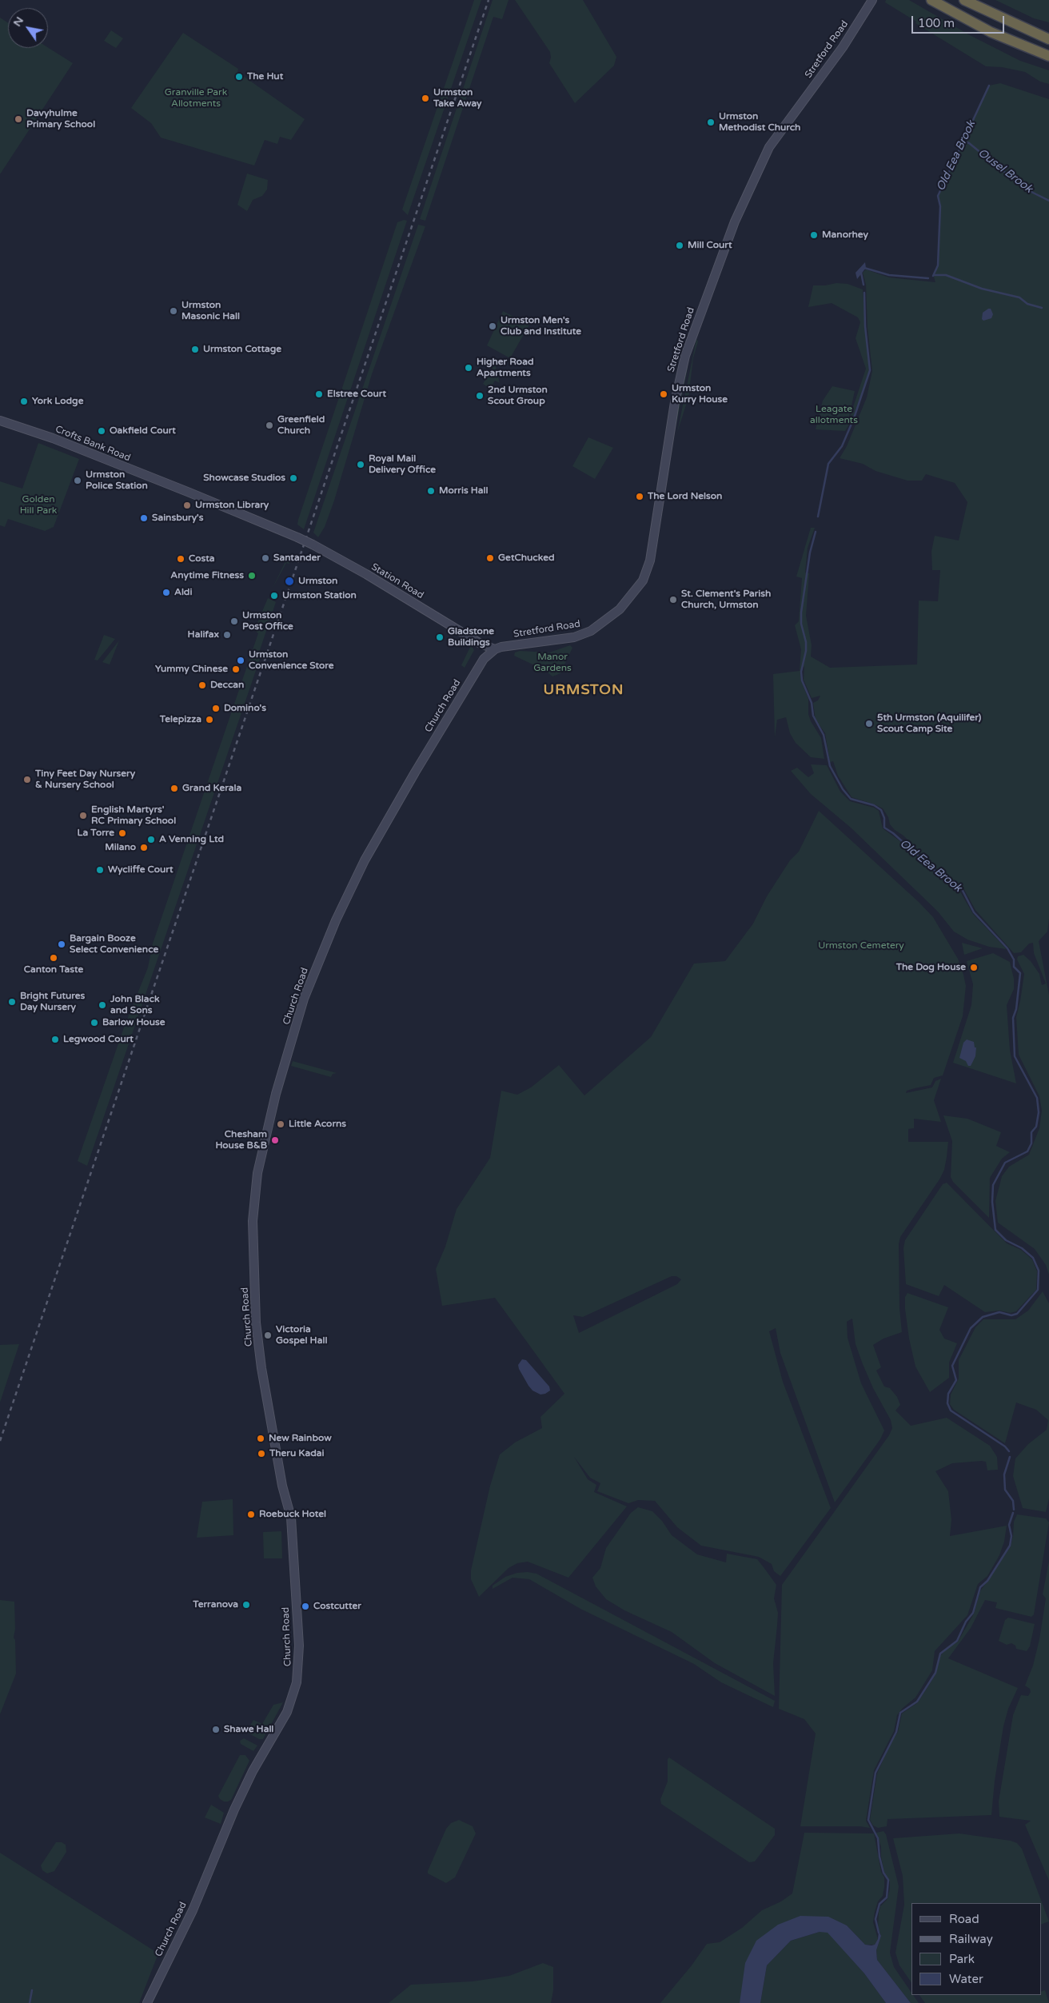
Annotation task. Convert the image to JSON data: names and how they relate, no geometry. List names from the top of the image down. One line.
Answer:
{"streets":{"main road":["Stretford Road","Crofts Bank Road","Station Road","Church Road"]},"crossings":[["Stretford Road","Station Road"],["Stretford Road","Church Road"],["Crofts Bank Road","Station Road"],["Station Road","Church Road"]],"districts":["URMSTON"],"water":["Old Eea Brook","Ousel Brook"],"parks":["Granville Park Allotments","Leagate allotments","Golden Hill Park","Manor Gardens","Urmston Cemetery"],"places":["The Hut","Urmston Take Away","Davyhulme Primary School","Urmston Methodist Church","Manorhey","Mill Court","Urmston Masonic Hall","Urmston Men's Club and Institute","Urmston Cottage","Higher Road Apartments","Elstree Court","Urmston Kurry House","2nd Urmston Scout Group","York Lodge","Greenfield Church","Oakfield Court","Royal Mail Delivery Office","Showcase Studios","Urmston Police Station","Morris Hall","The Lord Nelson","Urmston Library","Sainsbury's","Santander","GetChucked","Costa","Anytime Fitness","Urmston","Aldi","Urmston Station","St. Clement's Parish Church, Urmston","Urmston Post Office","Halifax","Gladstone Buildings","Urmston Convenience Store","Yummy Chinese","Deccan","Domino's","Telepizza","5th Urmston (Aquilifer) Scout Camp Site","Tiny Feet Day Nursery & Nursery School","Grand Kerala","English Martyrs' RC Primary School","La Torre","A Venning Ltd","Milano","Wycliffe Court","Bargain Booze Select Convenience","Canton Taste","The Dog House","Bright Futures Day Nursery","John Black and Sons","Barlow House","Legwood Court","Little Acorns","Chesham House B&B","Victoria Gospel Hall","New Rainbow","Theru Kadai","Roebuck Hotel","Terranova","Costcutter","Shawe Hall"],"legend":["Road","Railway","Park","Water"],"scale_bar":"100 m","north":"top left"}
